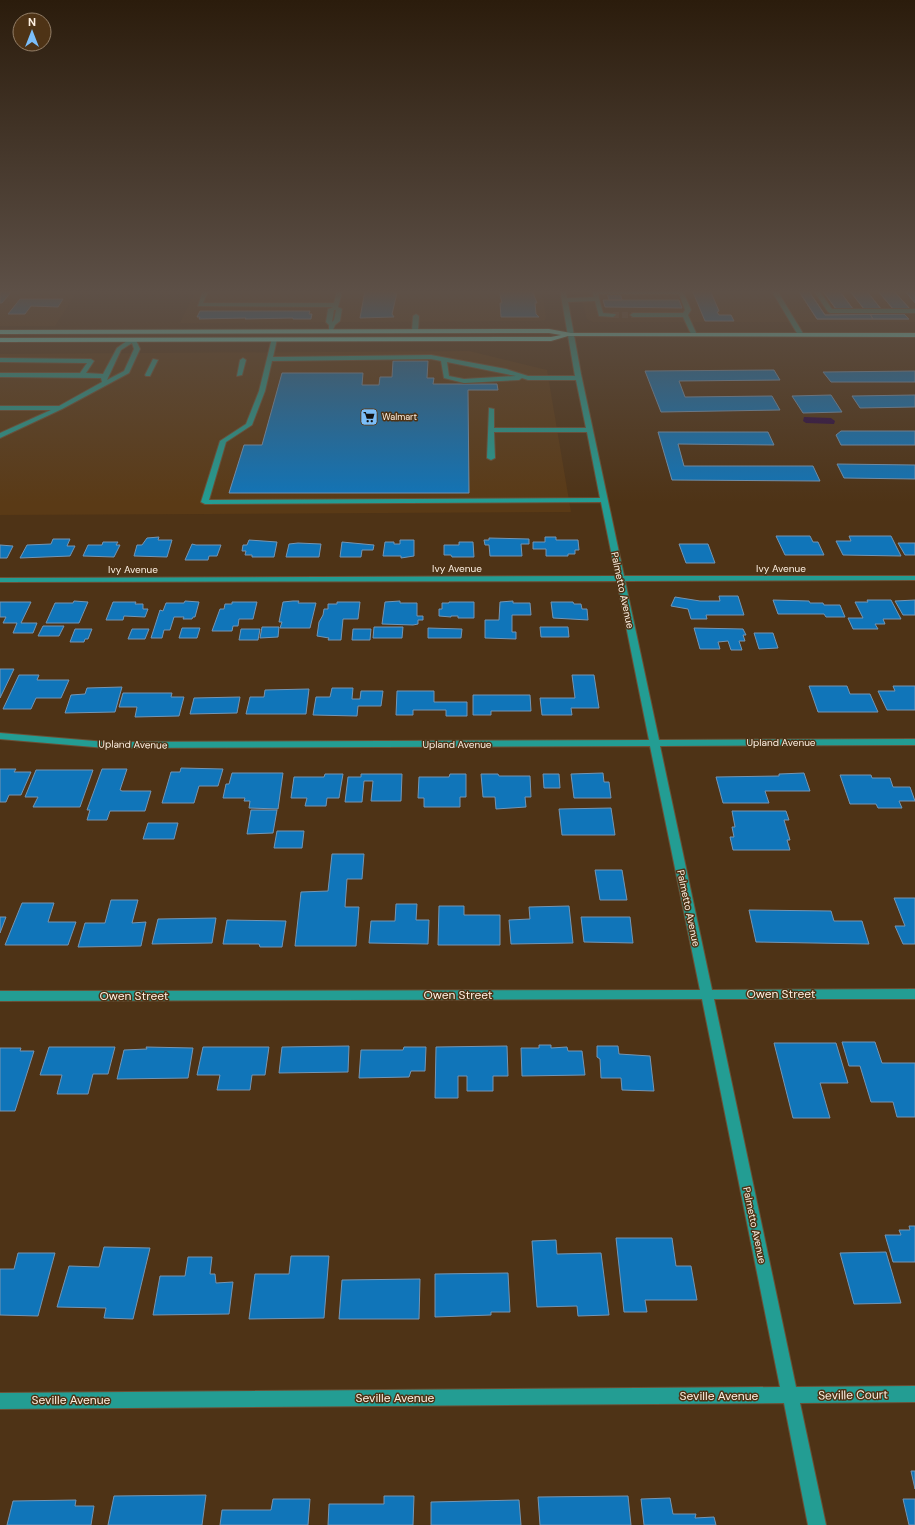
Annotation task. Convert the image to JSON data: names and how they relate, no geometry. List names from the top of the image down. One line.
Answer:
{"streets":{"street":["Ivy Avenue","Palmetto Avenue","Upland Avenue","Owen Street","Seville Court","Seville Avenue"]},"crossings":[["Ivy Avenue","Palmetto Avenue"],["Palmetto Avenue","Upland Avenue"],["Palmetto Avenue","Owen Street"],["Palmetto Avenue","Seville Court"],["Palmetto Avenue","Seville Avenue"],["Seville Court","Seville Avenue"]],"places":{"supermarket":["Walmart"]},"north":"top"}
